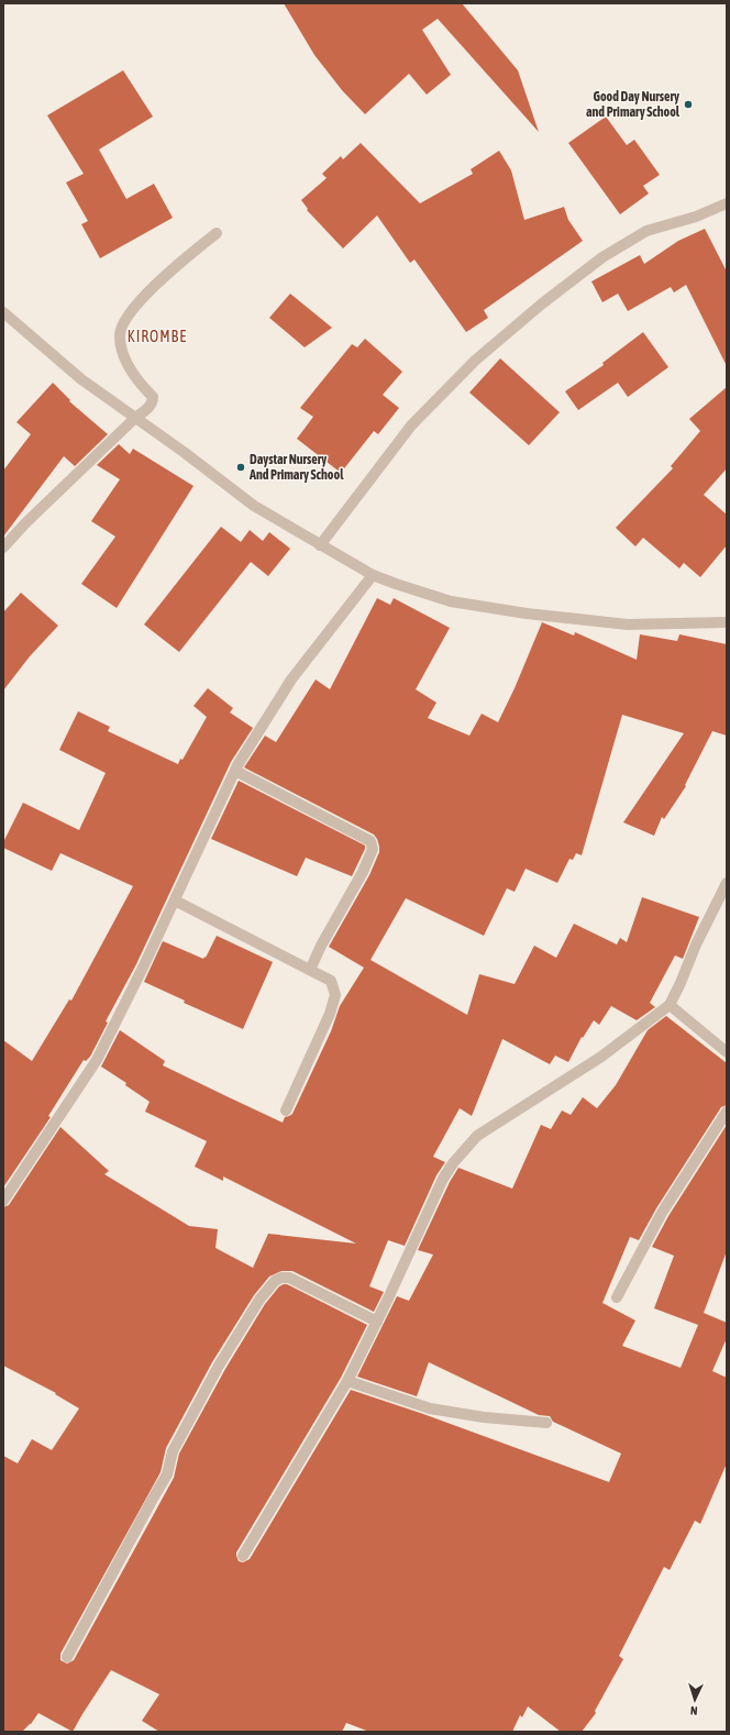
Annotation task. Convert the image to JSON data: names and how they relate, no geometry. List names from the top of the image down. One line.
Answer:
{"districts":["KIROMBE"],"places":["Good Day Nursery and Primary School","Daystar Nursery And Primary School"],"north":"bottom"}
